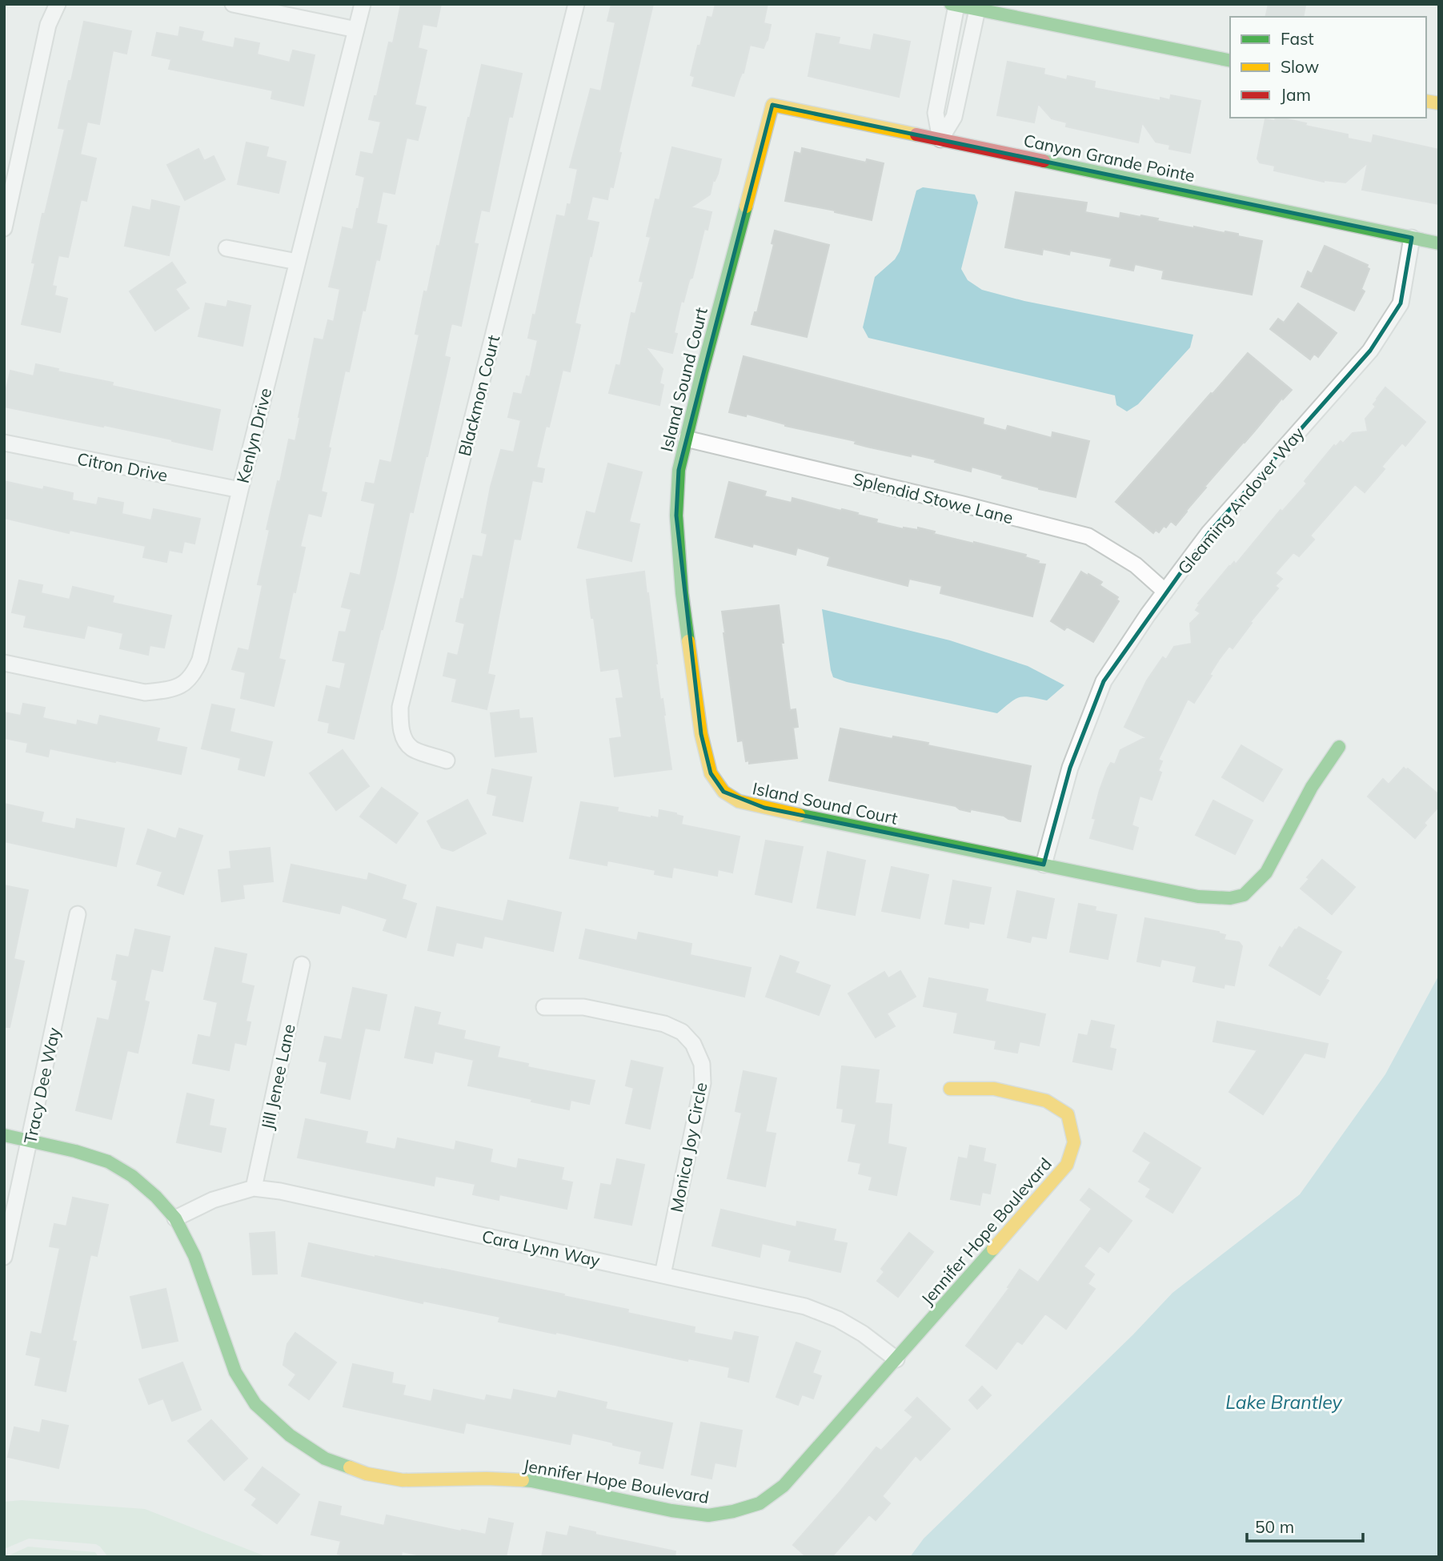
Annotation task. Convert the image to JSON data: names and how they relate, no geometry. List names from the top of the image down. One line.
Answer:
{"streets":{"street":["Canyon Grande Pointe","Island Sound Court","Blackmon Court","Kenlyn Drive","Citron Drive","Splendid Stowe Lane","Gleaming Andover Way","Jill Jenee Lane","Tracy Dee Way","Monica Joy Circle","Jennifer Hope Boulevard","Cara Lynn Way"]},"crossings":[["Canyon Grande Pointe","Island Sound Court"],["Canyon Grande Pointe","Gleaming Andover Way"],["Island Sound Court","Splendid Stowe Lane"],["Island Sound Court","Gleaming Andover Way"],["Kenlyn Drive","Citron Drive"],["Splendid Stowe Lane","Gleaming Andover Way"],["Jill Jenee Lane","Cara Lynn Way"],["Tracy Dee Way","Jennifer Hope Boulevard"],["Monica Joy Circle","Cara Lynn Way"],["Jennifer Hope Boulevard","Cara Lynn Way"]],"water":["Lake Brantley"],"legend":["Fast","Slow","Jam"],"scale_bar":"50 m"}
